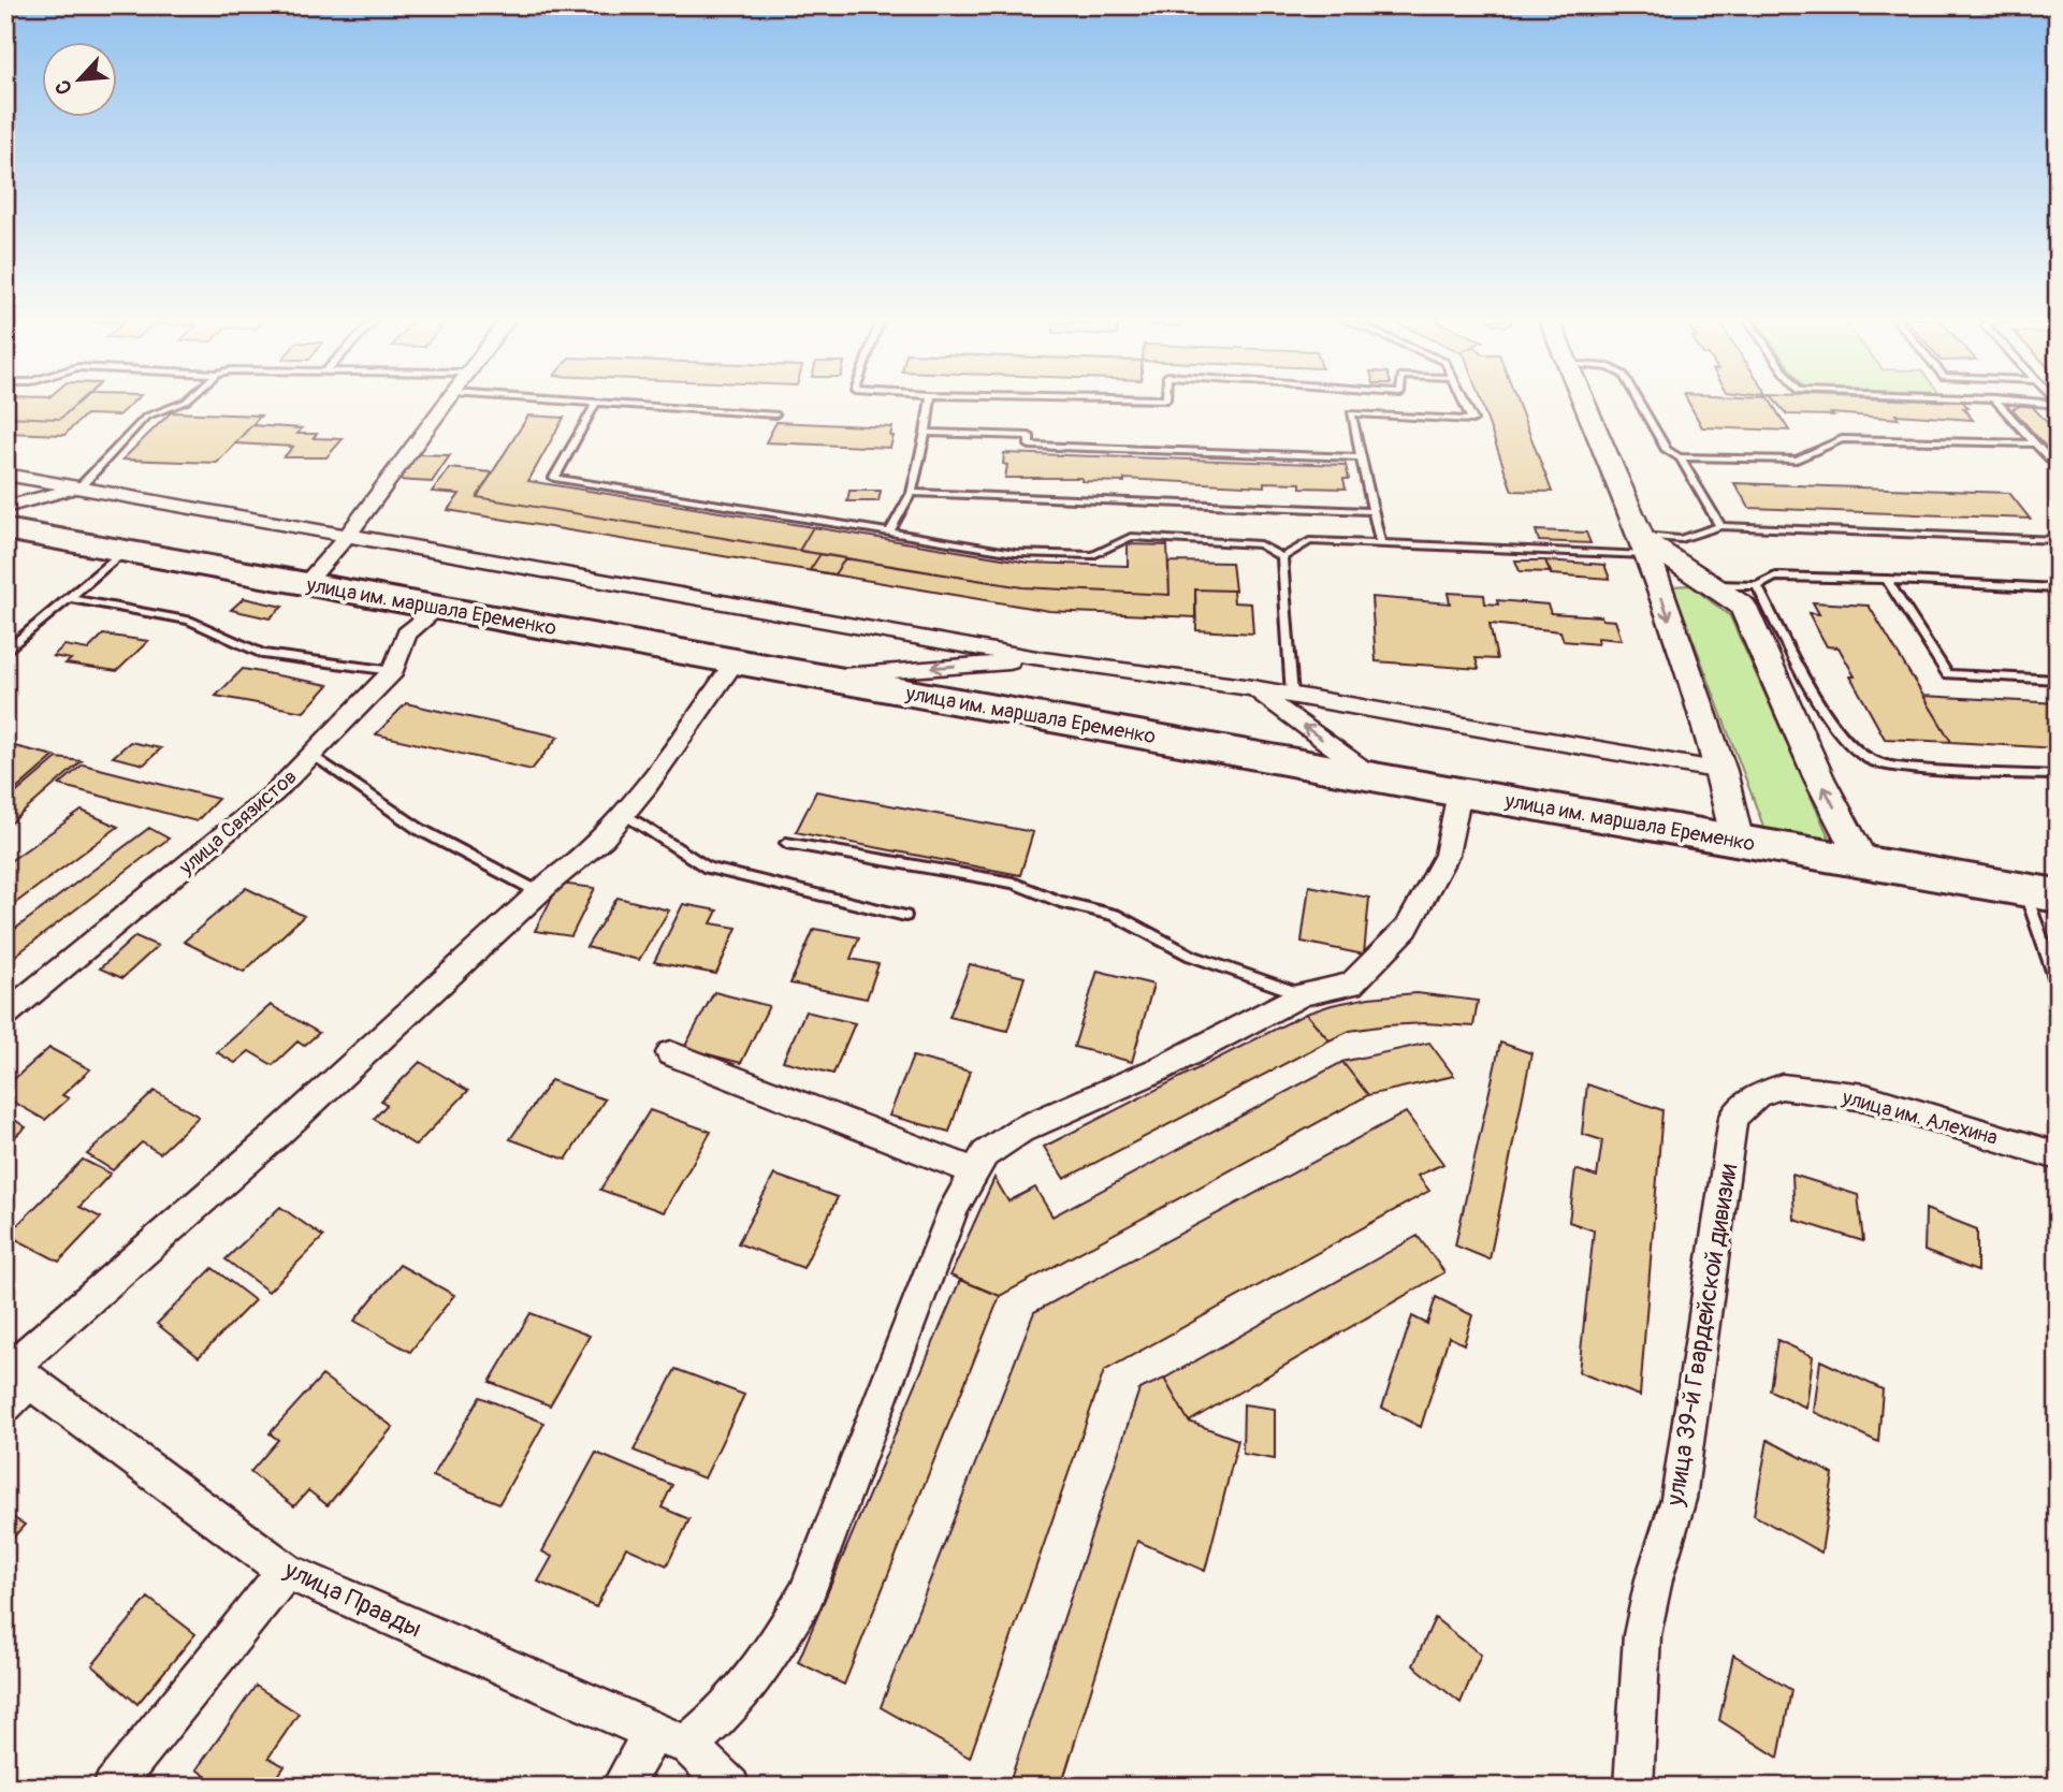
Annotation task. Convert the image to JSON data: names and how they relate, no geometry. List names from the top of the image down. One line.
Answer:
{"streets":{"highway":["улица им. маршала Еременко"],"street":["улица Связистов","улица им. Алехина","улица 39-й Гвардейской дивизии","улица Правды"]},"crossings":[["улица им. маршала Еременко","улица Связистов"],["улица им. Алехина","улица 39-й Гвардейской дивизии"]],"north":"bottom left"}
